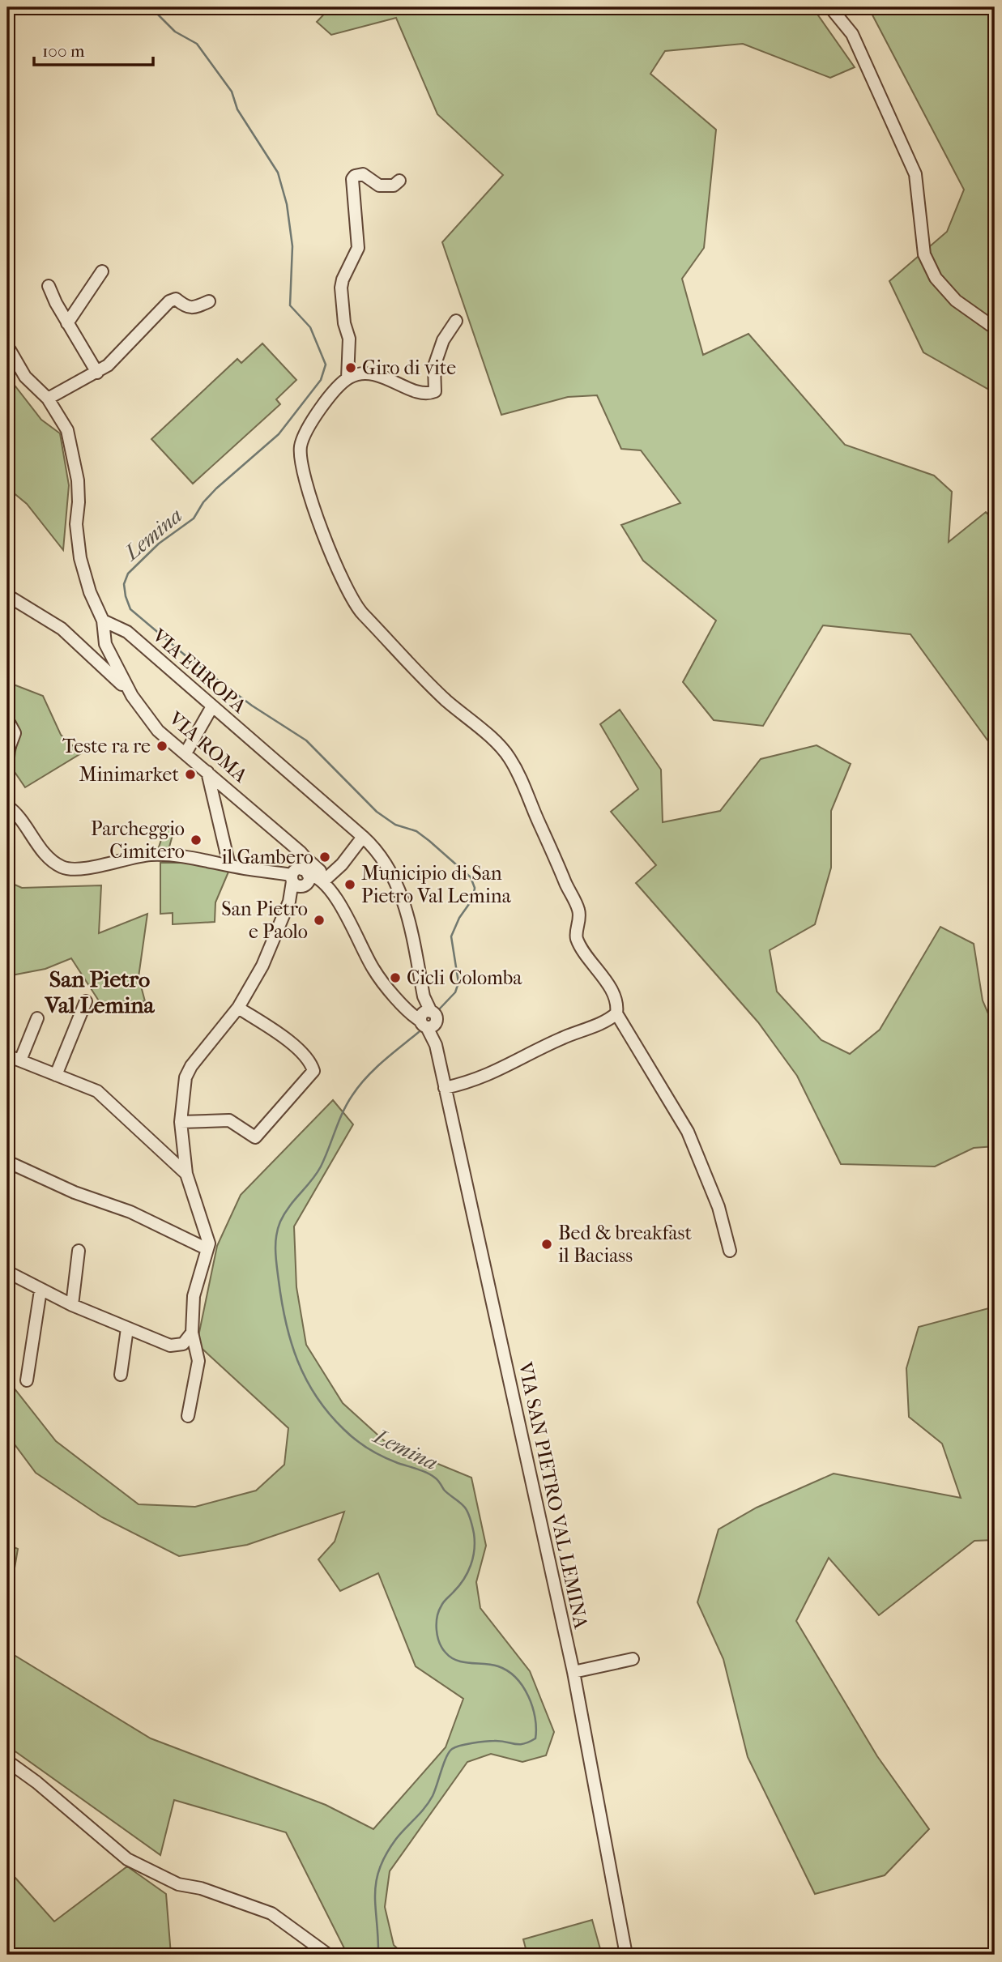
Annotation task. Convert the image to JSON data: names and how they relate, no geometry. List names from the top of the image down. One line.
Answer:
{"streets":{"street":["VIA EUROPA","VIA ROMA","VIA SAN PIETRO VAL LEMINA"]},"crossings":[["VIA EUROPA","VIA ROMA"],["VIA EUROPA","VIA SAN PIETRO VAL LEMINA"]],"districts":["San Pietro Val Lemina"],"water":["Lemina"],"places":["Giro di vite","Teste ra re","Minimarket","Parcheggio Cimitero","il Gambero","Municipio di San Pietro Val Lemina","San Pietro e Paolo","Cicli Colomba","Bed & breakfast il Baciass"],"scale_bar":"100 m"}
